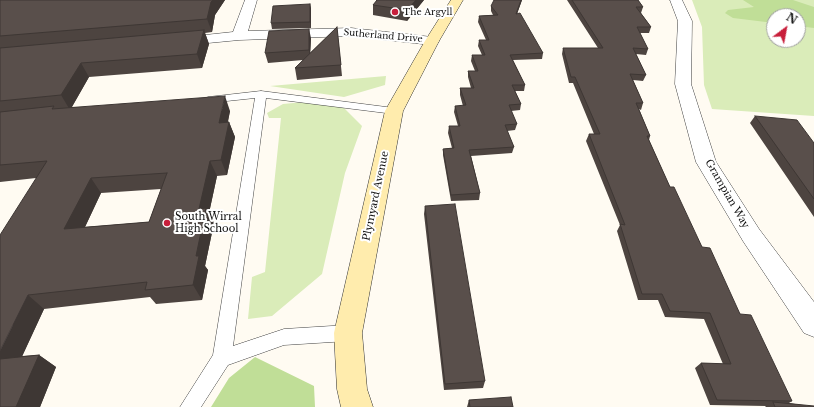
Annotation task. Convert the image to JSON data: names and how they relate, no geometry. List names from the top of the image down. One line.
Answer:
{"streets":{"street":["Sutherland Drive","Grampian Way","Plymyard Avenue"]},"crossings":[["Sutherland Drive","Plymyard Avenue"]],"places":["The Argyll","South Wirral High School"],"north":"top right"}
